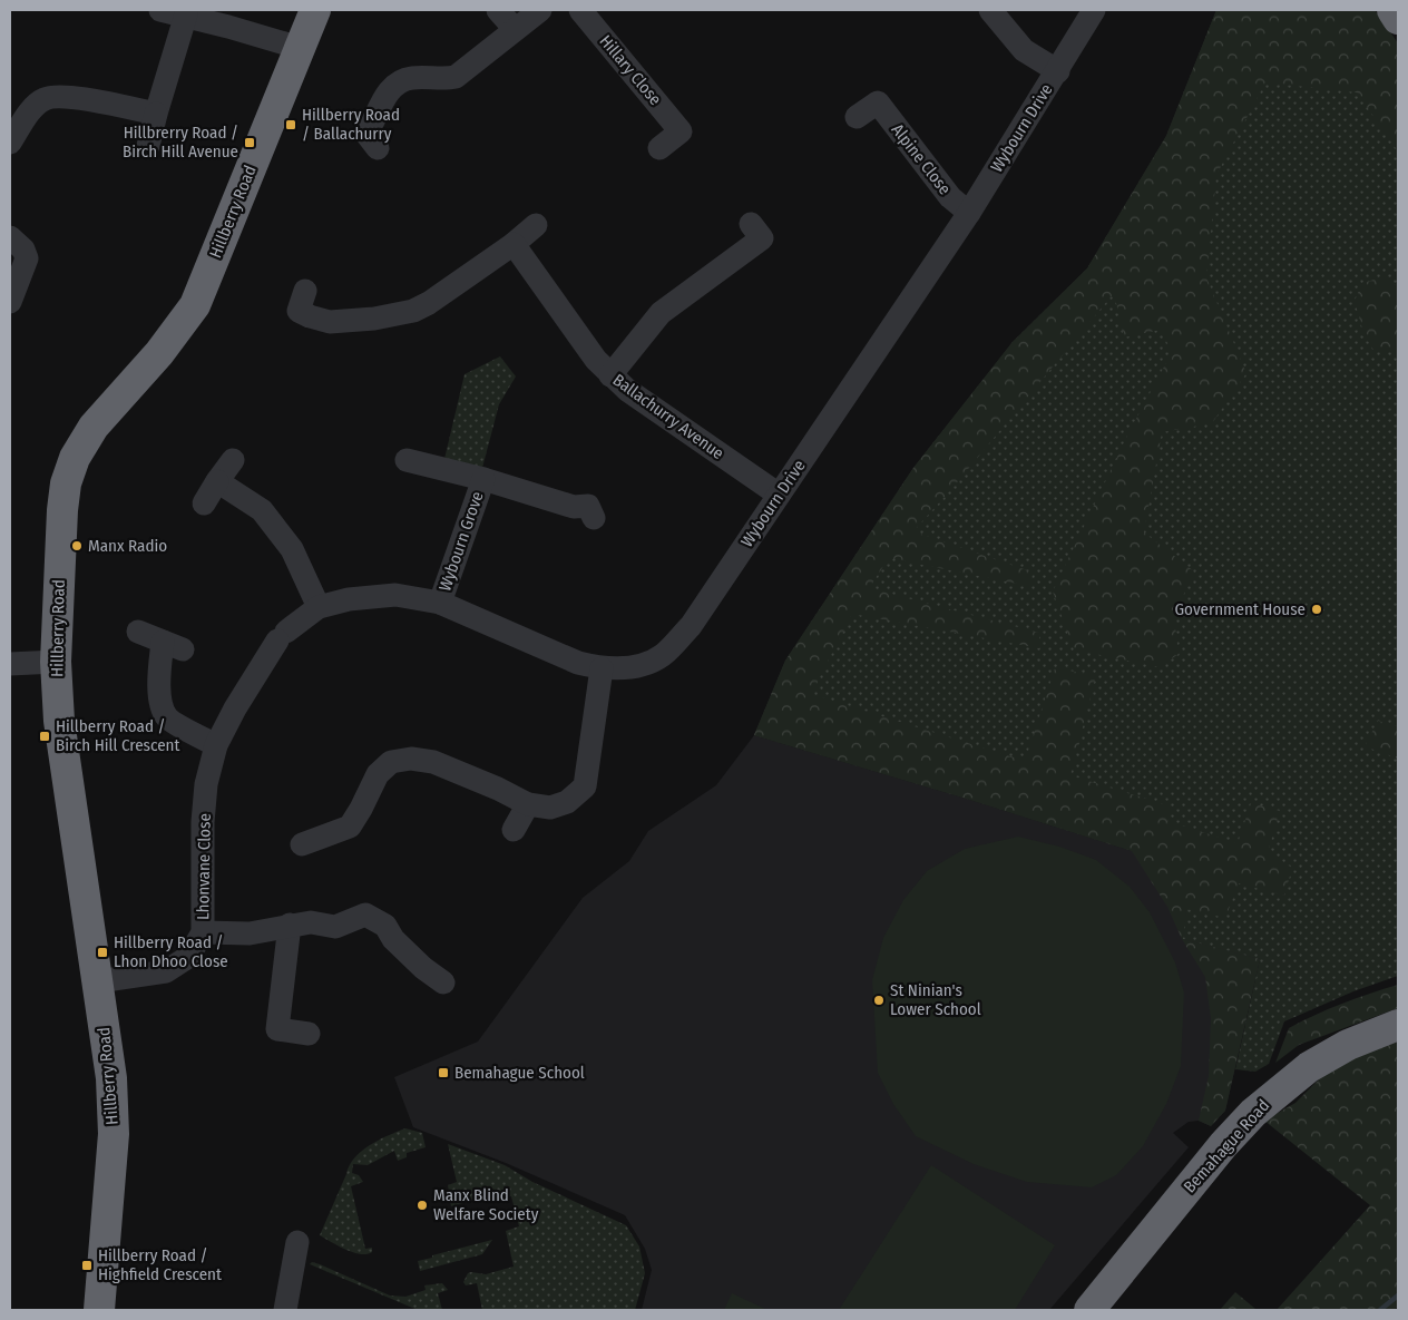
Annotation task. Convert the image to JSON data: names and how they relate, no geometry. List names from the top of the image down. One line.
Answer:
{"streets":{"highway":["Hillberry Road","Bemahague Road"],"street":["Hillary Close","Wybourn Drive","Alpine Close","Ballachurry Avenue","Wybourn Grove","Lhonvane Close"]},"crossings":[["Wybourn Drive","Alpine Close"],["Wybourn Drive","Ballachurry Avenue"],["Wybourn Drive","Wybourn Grove"],["Wybourn Drive","Lhonvane Close"],["Hillberry Road","Lhonvane Close"]],"places":{"transit":["Hillberry Road / Ballachurry","Hillbrerry Road / Birch Hill Avenue","Hillberry Road / Birch Hill Crescent","Hillberry Road / Lhon Dhoo Close","Bemahague School","Hillberry Road / Highfield Crescent"],"other":["Manx Radio","Government House","St Ninian's Lower School","Manx Blind Welfare Society"]}}
